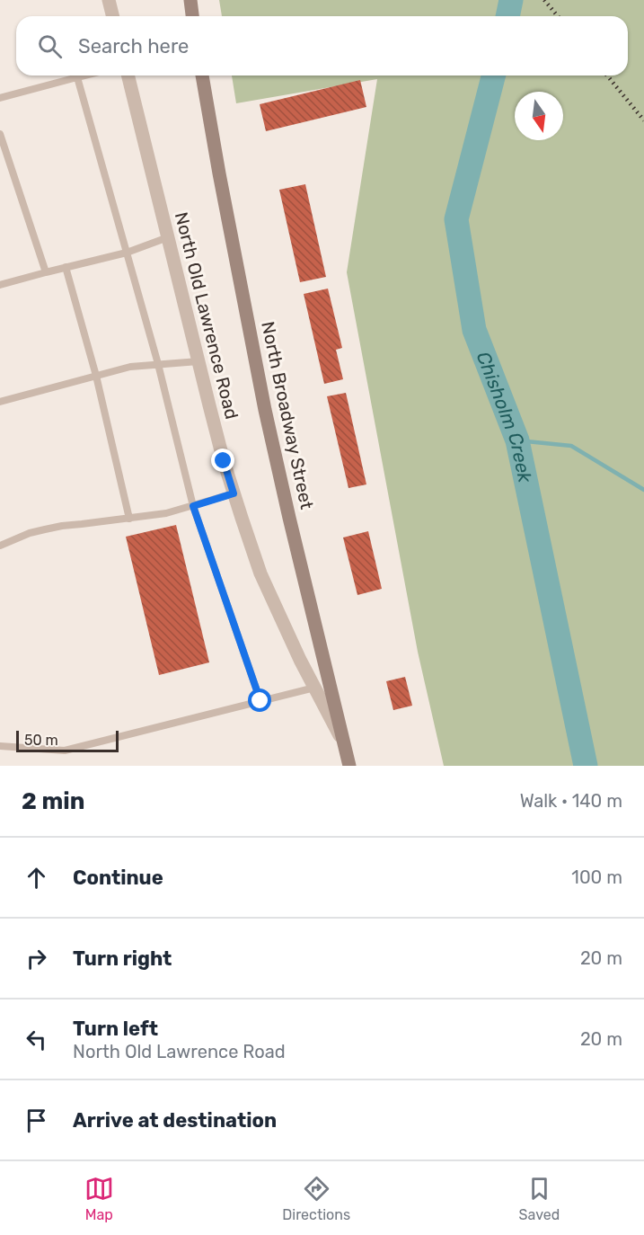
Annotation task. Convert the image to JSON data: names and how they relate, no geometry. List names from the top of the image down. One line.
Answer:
{"streets":{"main road":["North Broadway Street"],"street":["North Old Lawrence Road"]},"crossings":[["North Old Lawrence Road","North Broadway Street"]],"water":["Chisholm Creek"],"scale_bar":"50 m","north":"bottom","page":{"search":"Search here","scale":"50 m","heading":["2 min","Walk · 140 m"],"list":[["Continue","100 m"],["Turn right","20 m"],["Turn left","North Old Lawrence Road","20 m"],"Arrive at destination"],"nav":["Map","Directions","Saved"]}}
